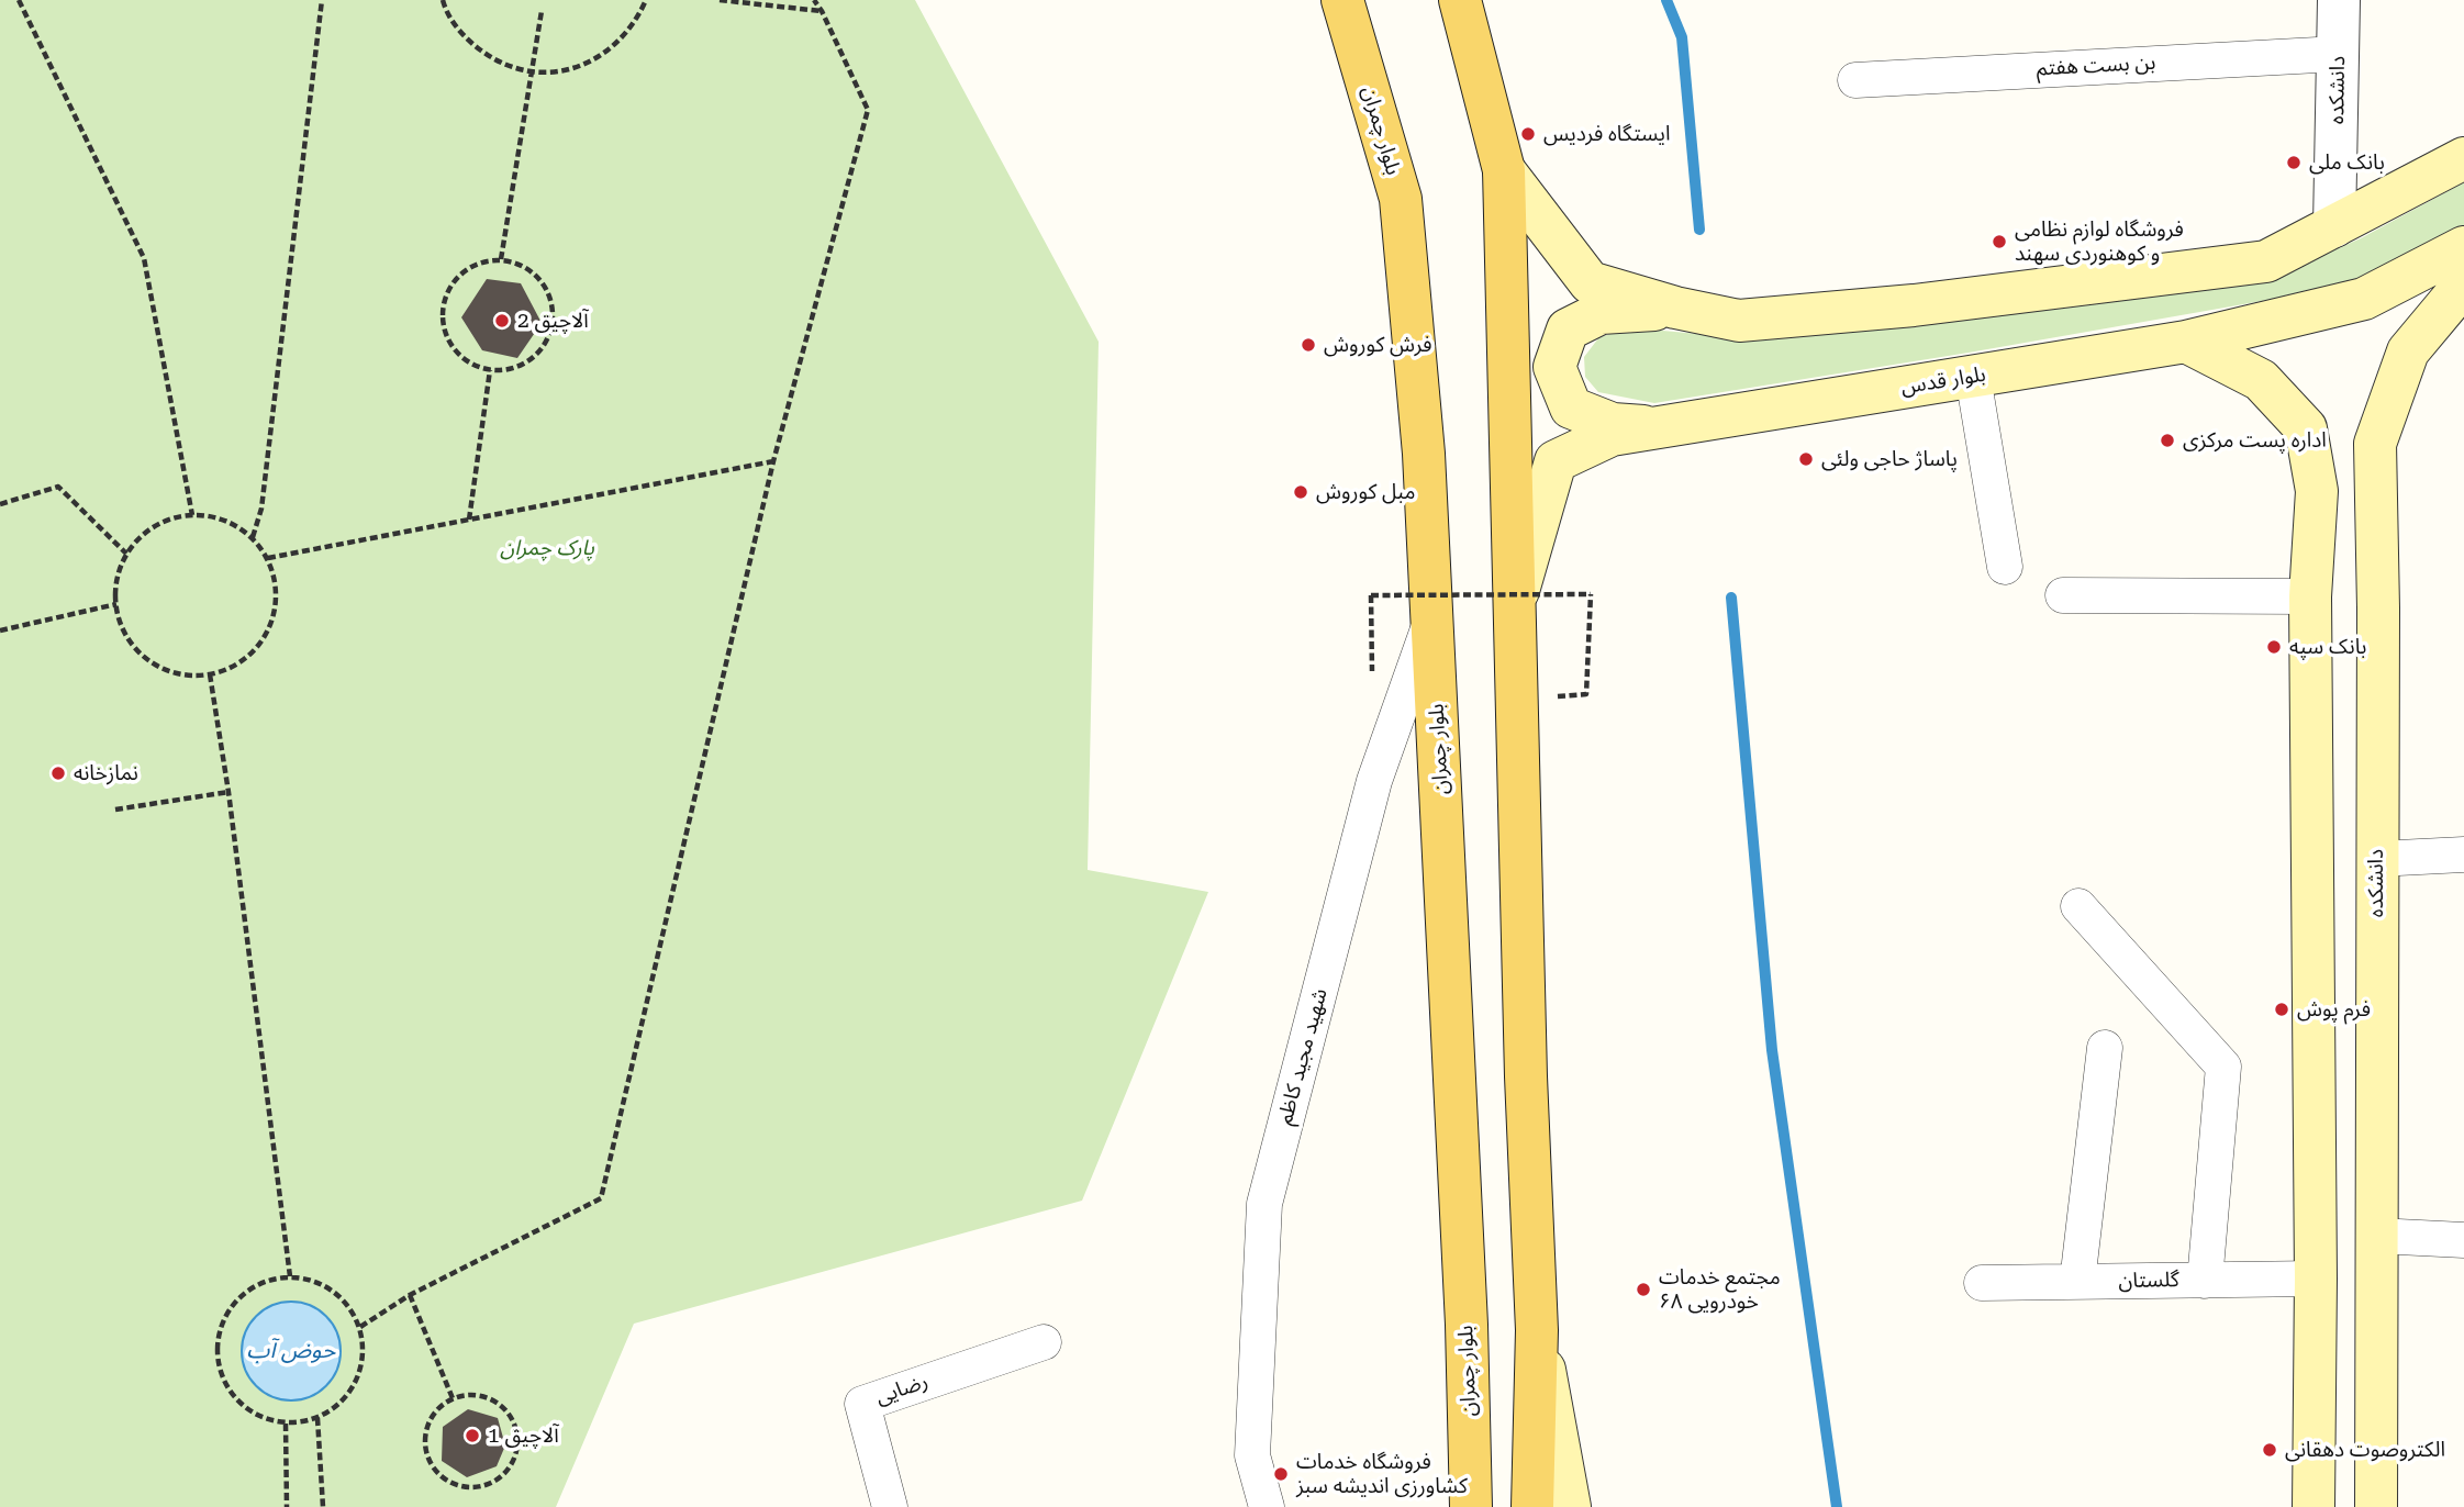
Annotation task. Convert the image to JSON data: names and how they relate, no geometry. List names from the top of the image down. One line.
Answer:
{"streets":{"main road":["دانشکده","بلوار چمران","بلوار قدس"],"street":["بن بست هفتم","شهید مجید کاظم","گلستان","رضایی"]},"crossings":[["بن بست هفتم","دانشکده"],["بلوار چمران","شهید مجید کاظم"]],"water":["حوض آب"],"parks":["پارک چمران"],"places":["ایستگاه فردیس","بانک ملی","فروشگاه لوازم نظامی و کوهنوردی سهند","آلاچیق 2","فرش کوروش","اداره پست مرکزی","پاساژ حاجی ولئی","مبل کوروش","بانک سپه","نمازخانه","فرم پوش","مجتمع خدمات خودرویی ۶۸","آلاچیق 1","الکتروصوت دهقانی","فروشگاه خدمات کشاورزی اندیشه سبز"]}
